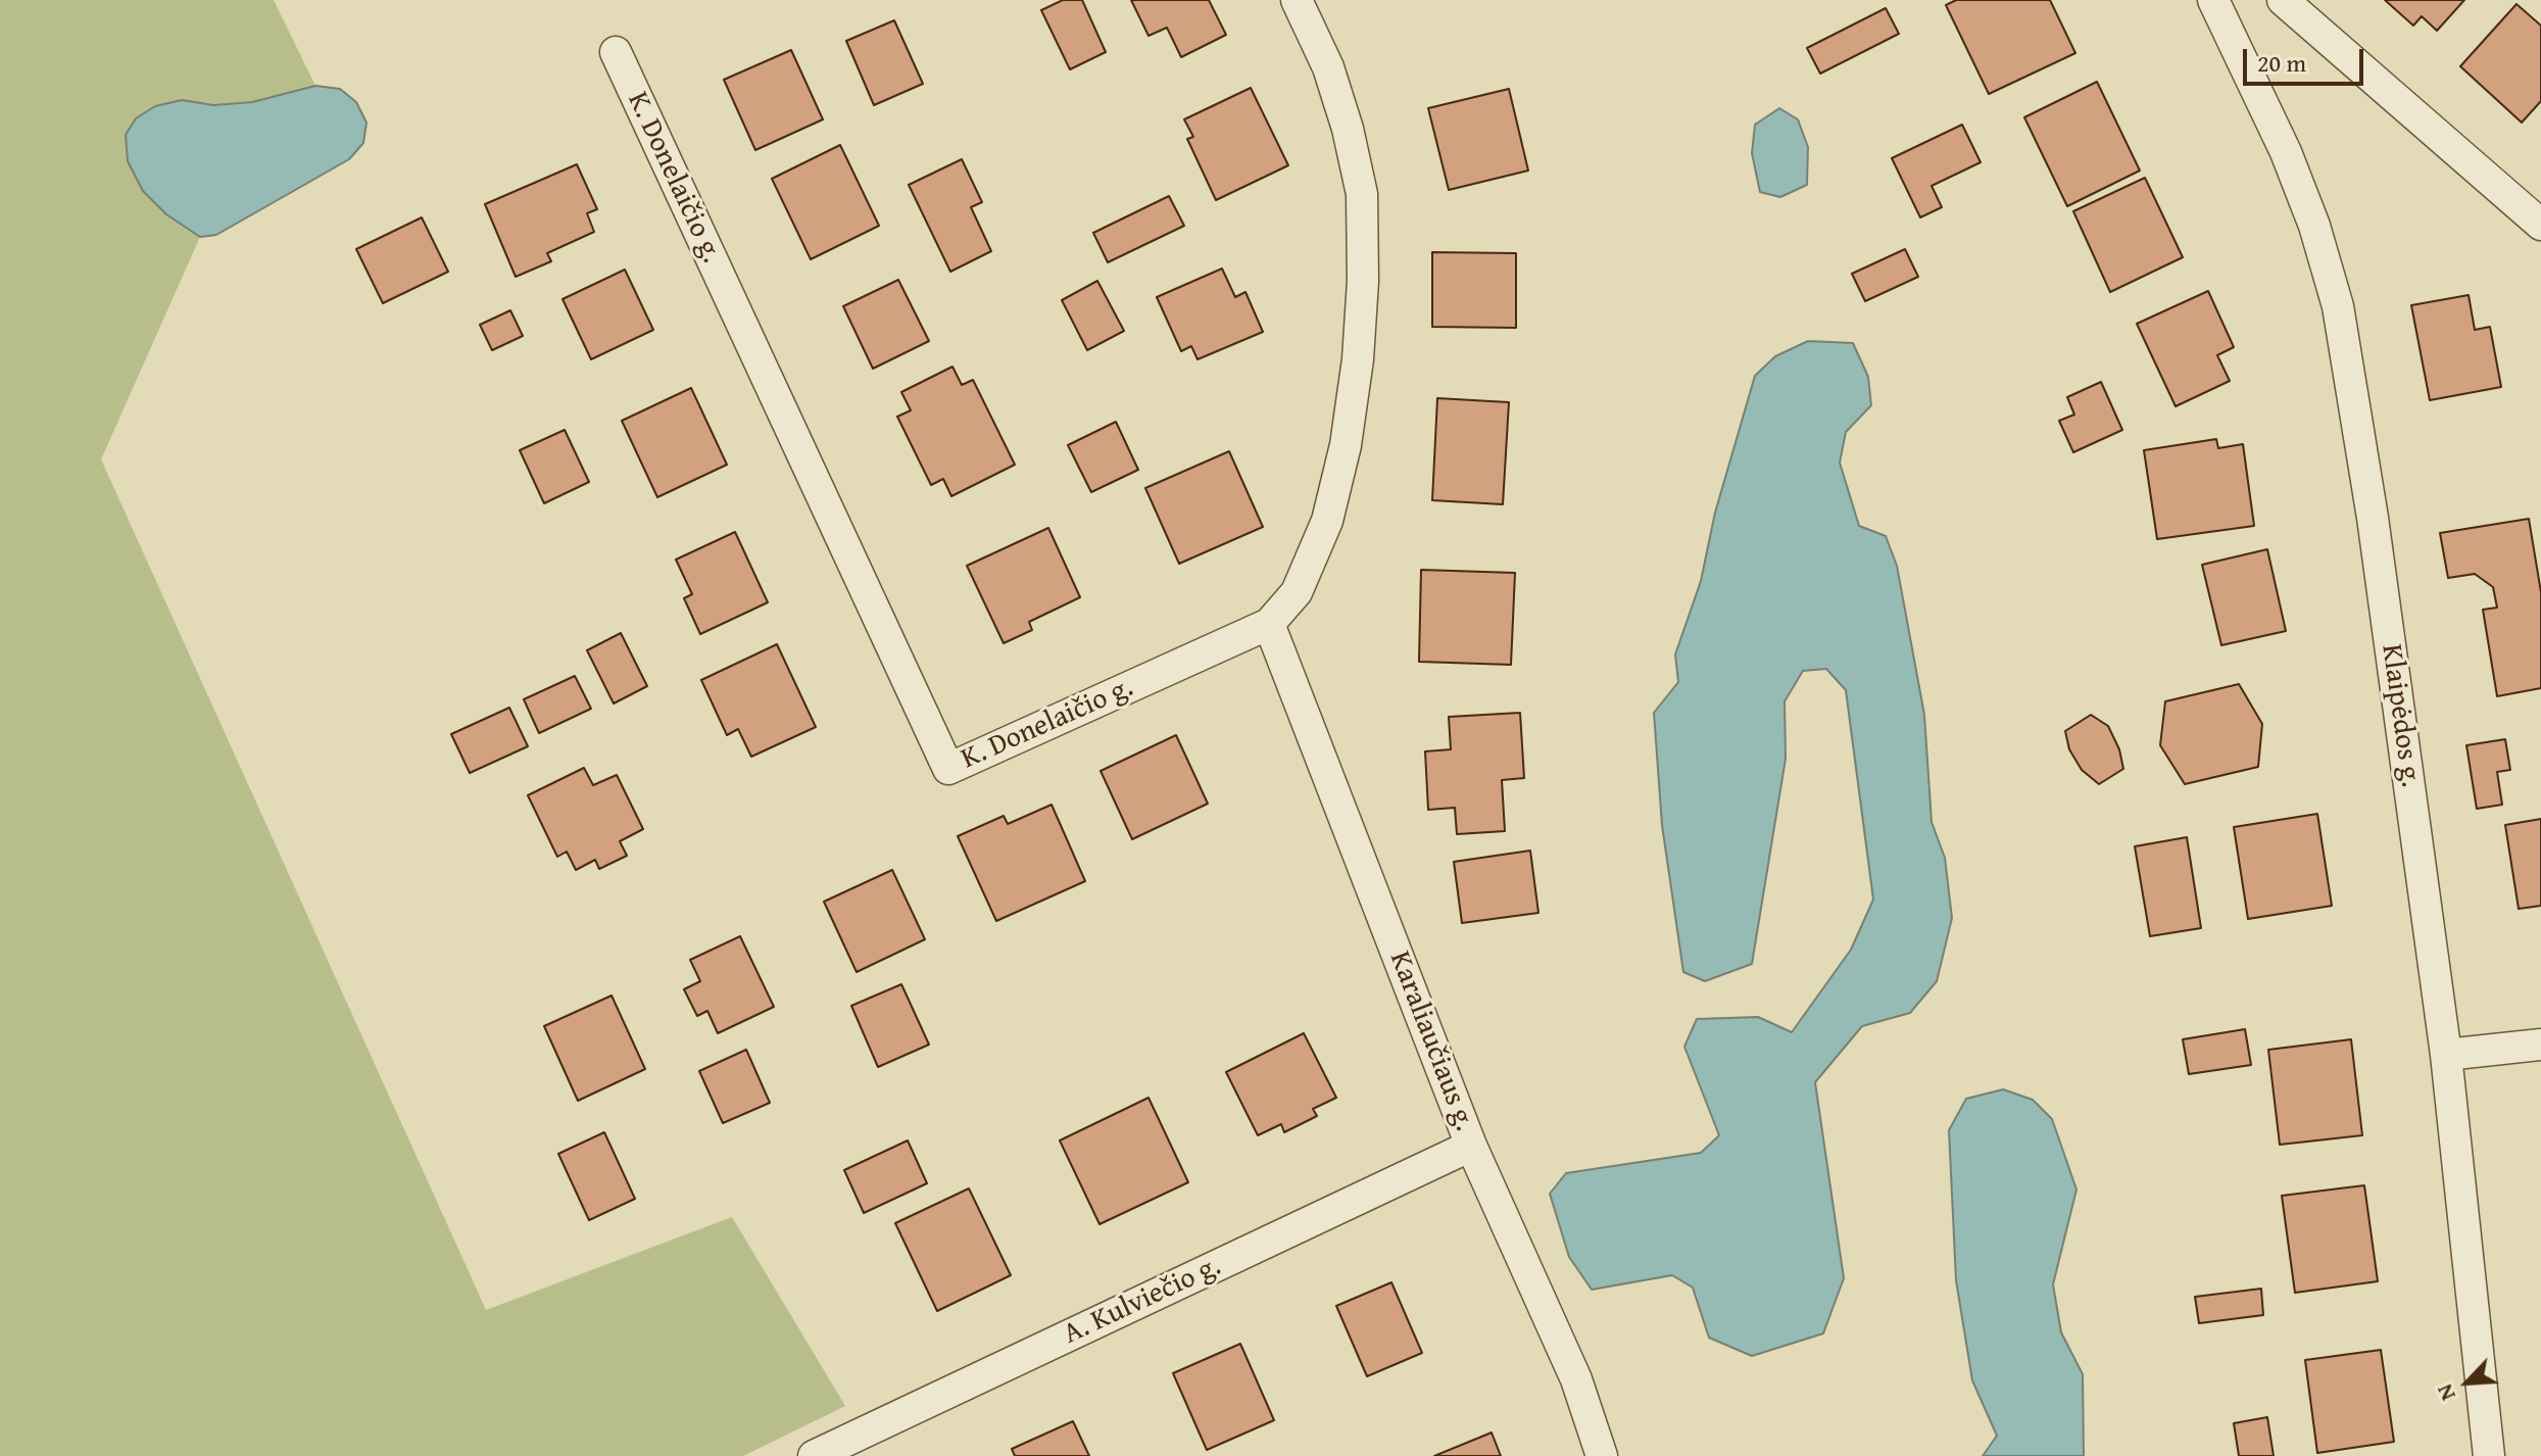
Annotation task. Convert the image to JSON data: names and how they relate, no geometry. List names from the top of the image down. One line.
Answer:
{"streets":{"street":["K. Donelaičio g.","Klaipėdos g.","Karaliaučiaus g.","A. Kulviečio g."]},"crossings":[["K. Donelaičio g.","Karaliaučiaus g."],["Karaliaučiaus g.","A. Kulviečio g."]],"scale_bar":"20 m","north":"bottom left"}
